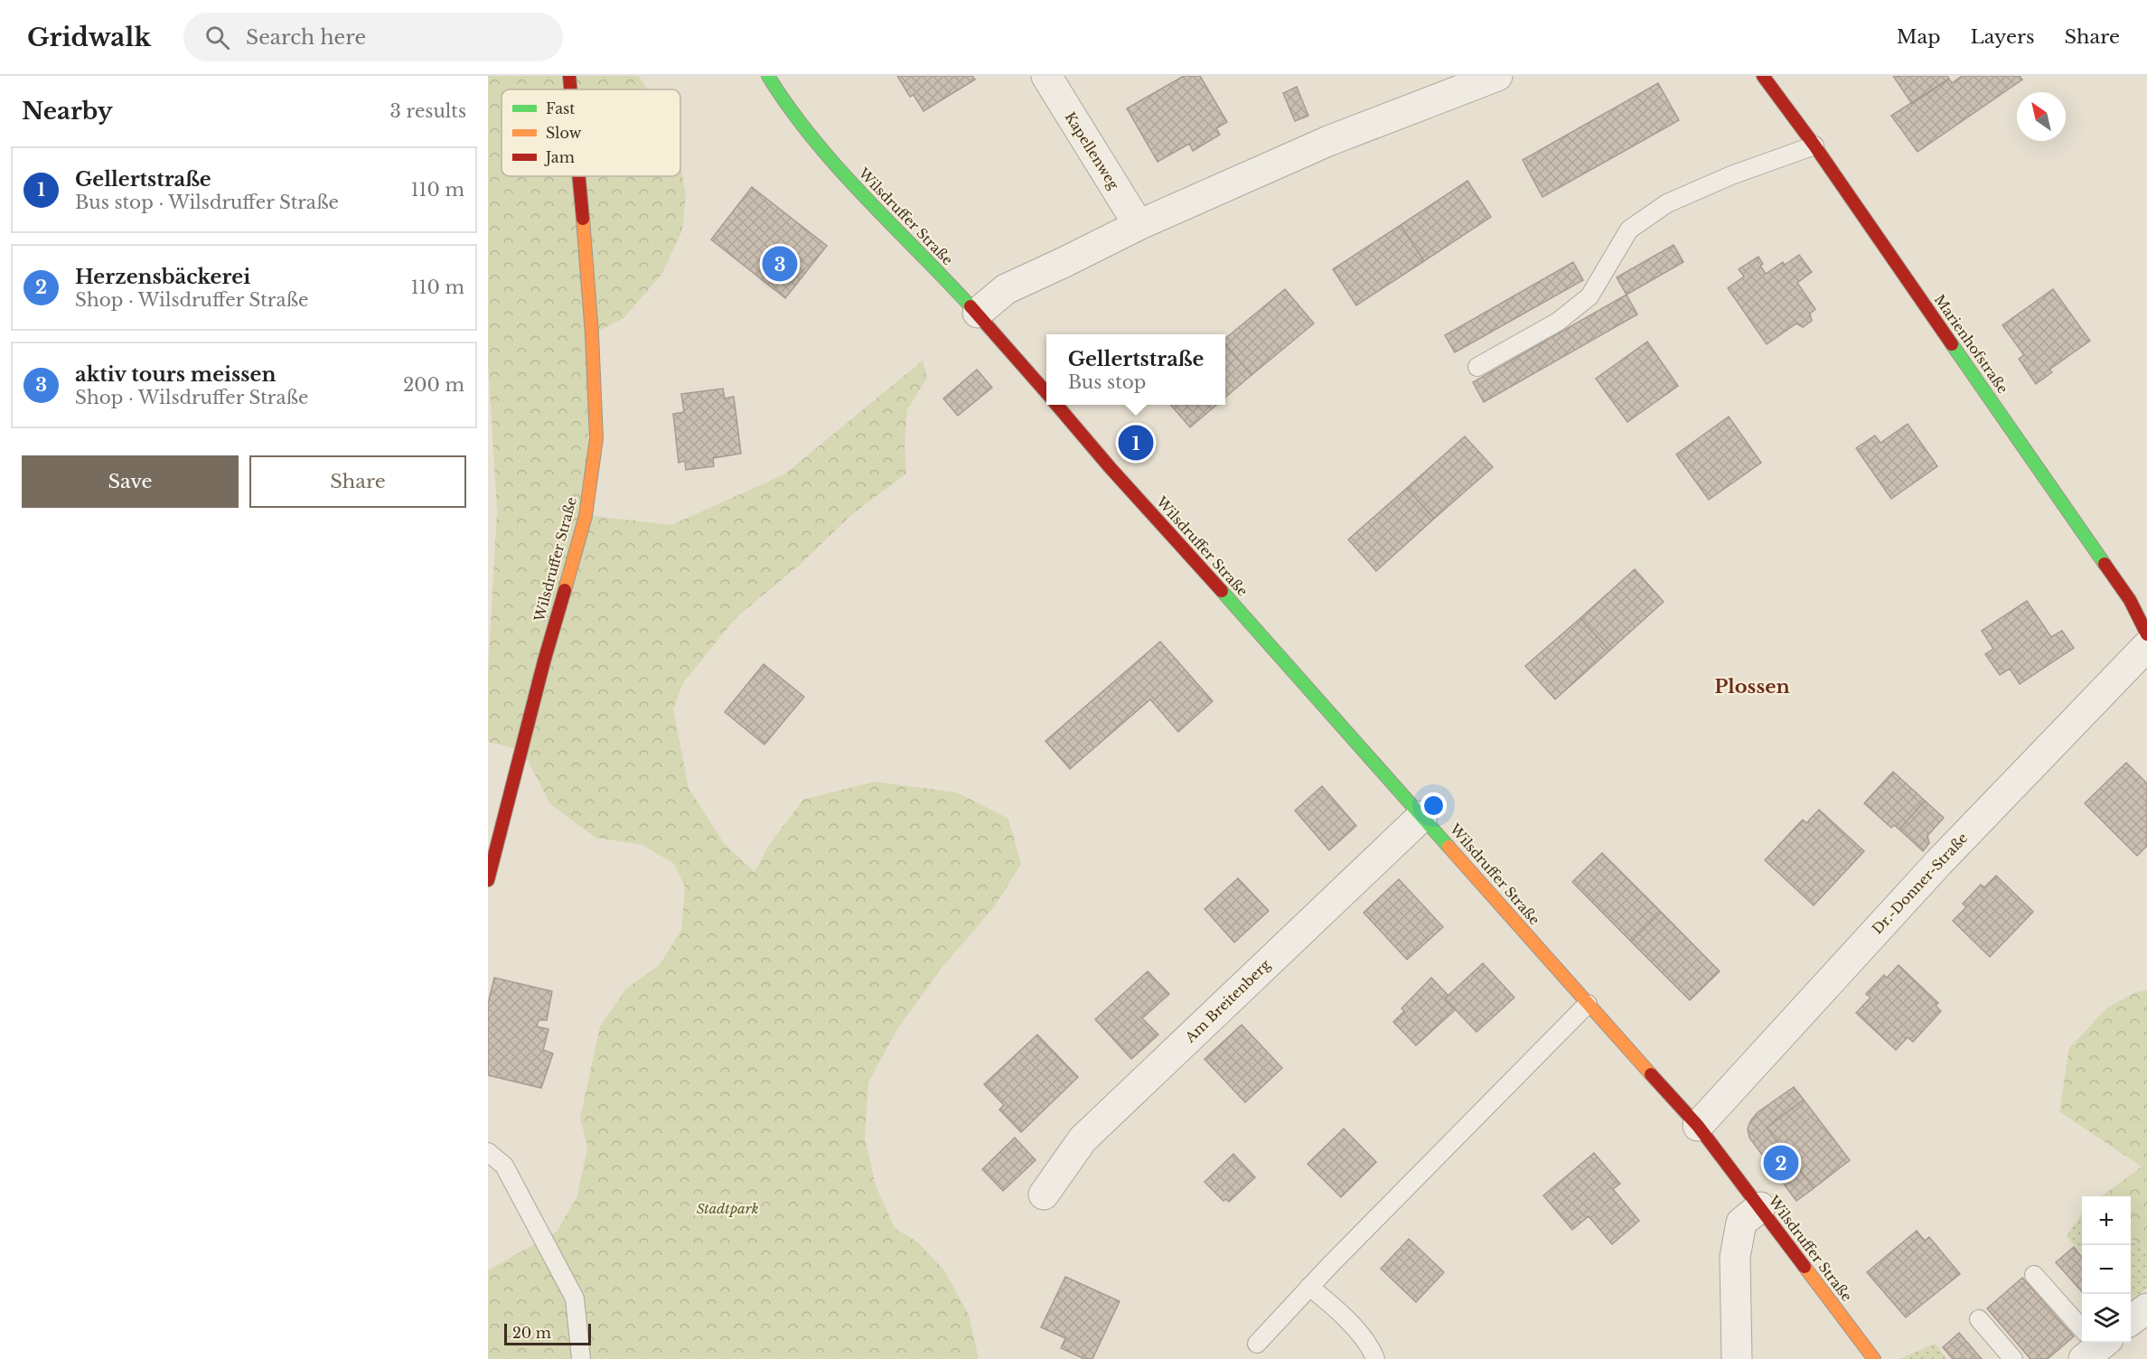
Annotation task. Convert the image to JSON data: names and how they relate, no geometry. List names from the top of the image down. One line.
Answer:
{"streets":{"main road":["Wilsdruffer Straße","Marienhofstraße"],"street":["Kapellenweg","Dr.-Donner-Straße","Am Breitenberg"]},"crossings":[["Wilsdruffer Straße","Dr.-Donner-Straße"],["Wilsdruffer Straße","Am Breitenberg"]],"districts":["Plossen"],"parks":["Stadtpark"],"legend":["Fast","Slow","Jam"],"scale_bar":"20 m","north":"top left","page":{"header":"Gridwalk","search":"Search here","nav":["Map","Layers","Share"],"heading":["Nearby","3 results"],"list":[{"mark":"1","name":"Gellertstraße","note":"Bus stop · Wilsdruffer Straße","value":"110 m"},{"mark":"2","name":"Herzensbäckerei","note":"Shop · Wilsdruffer Straße","value":"110 m"},{"mark":"3","name":"aktiv tours meissen","note":"Shop · Wilsdruffer Straße","value":"200 m"}],"pins":["3","1","2"],"popup":["Gellertstraße","Bus stop"],"buttons":["Save","Share"],"map_buttons":["+","−"],"scale":"20 m"}}
